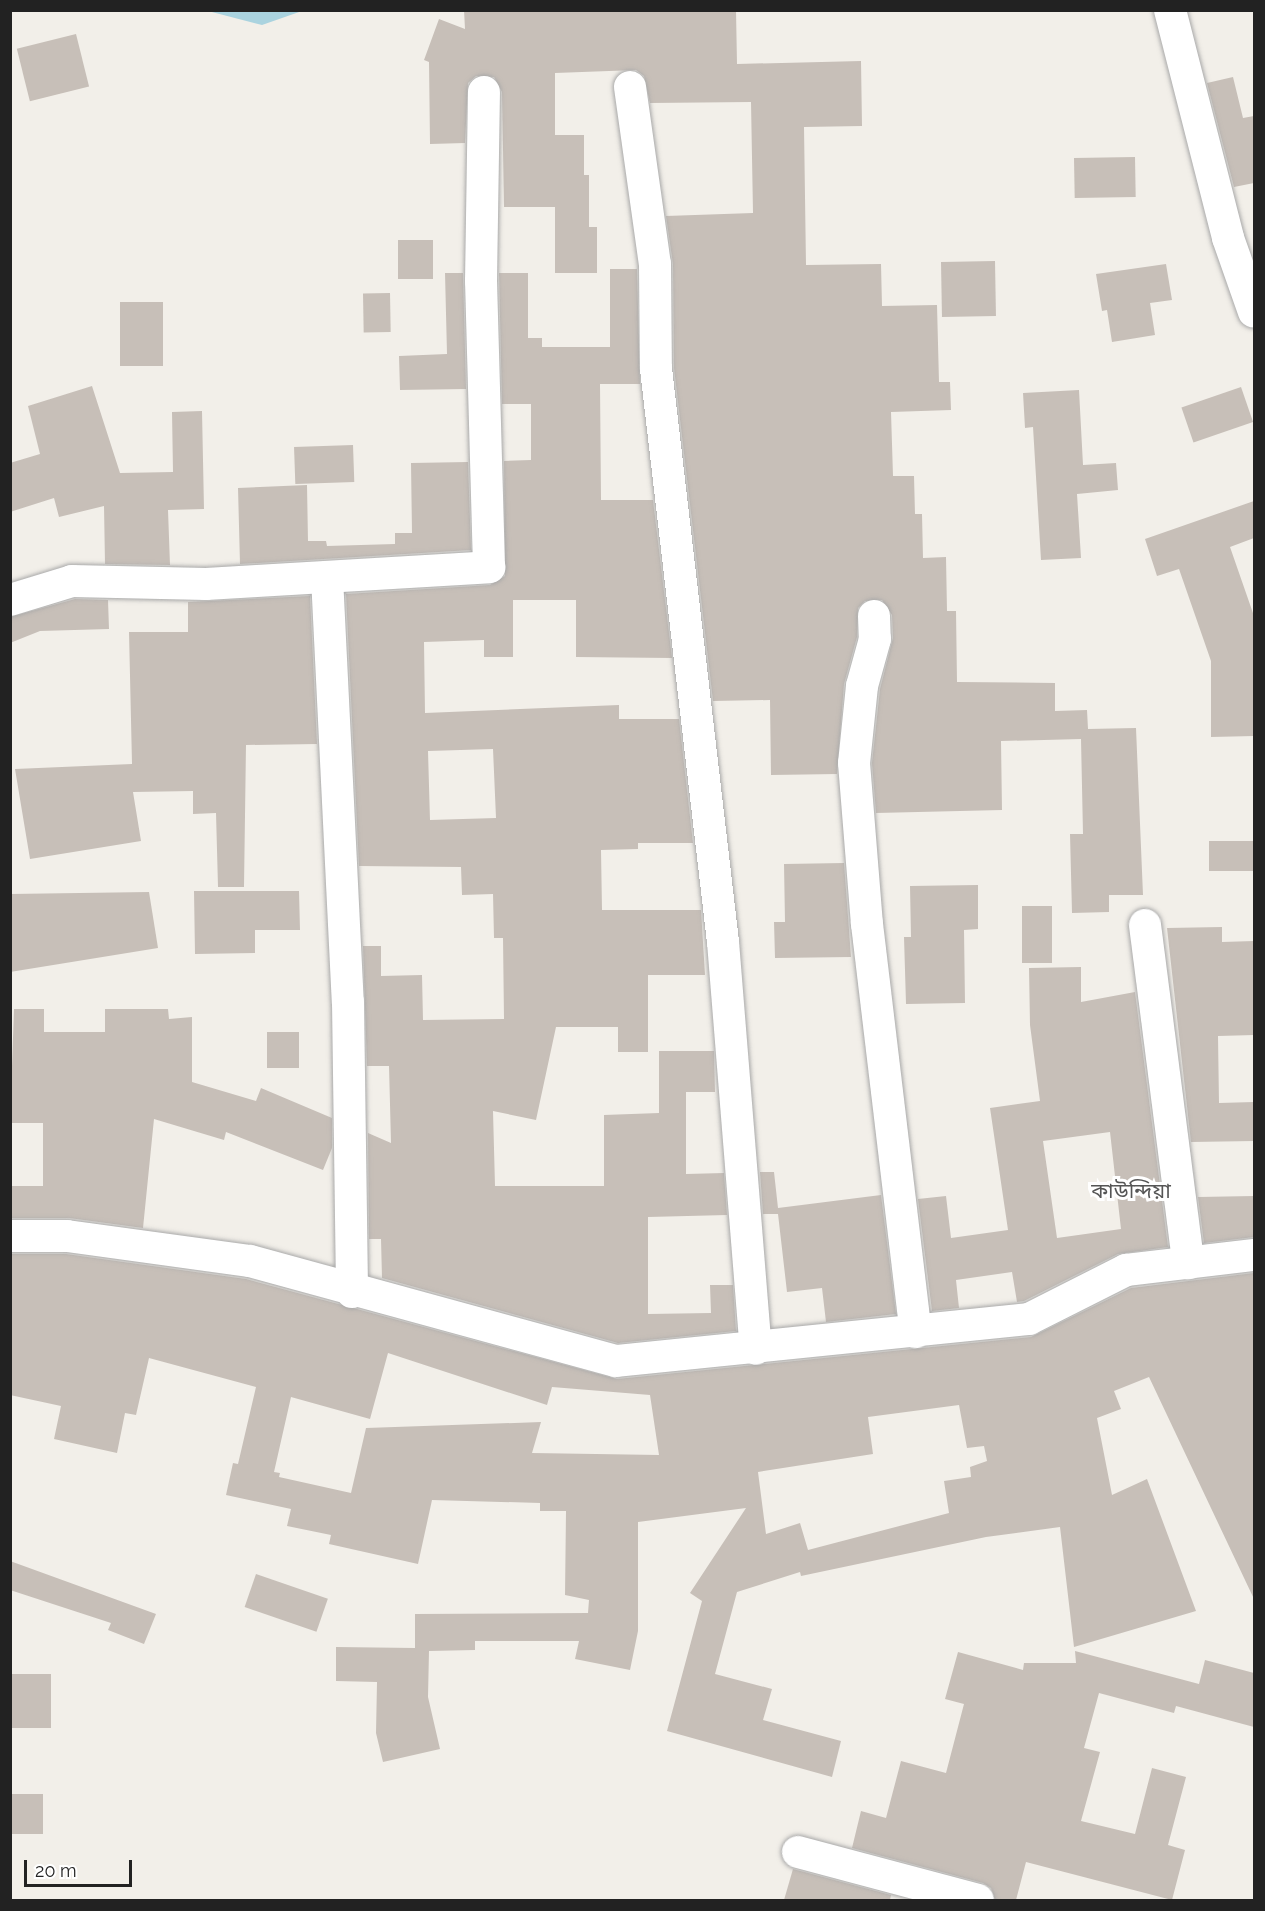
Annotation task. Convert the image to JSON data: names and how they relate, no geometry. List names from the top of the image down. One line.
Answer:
{"districts":["কাউন্দিয়া"],"scale_bar":"20 m"}
